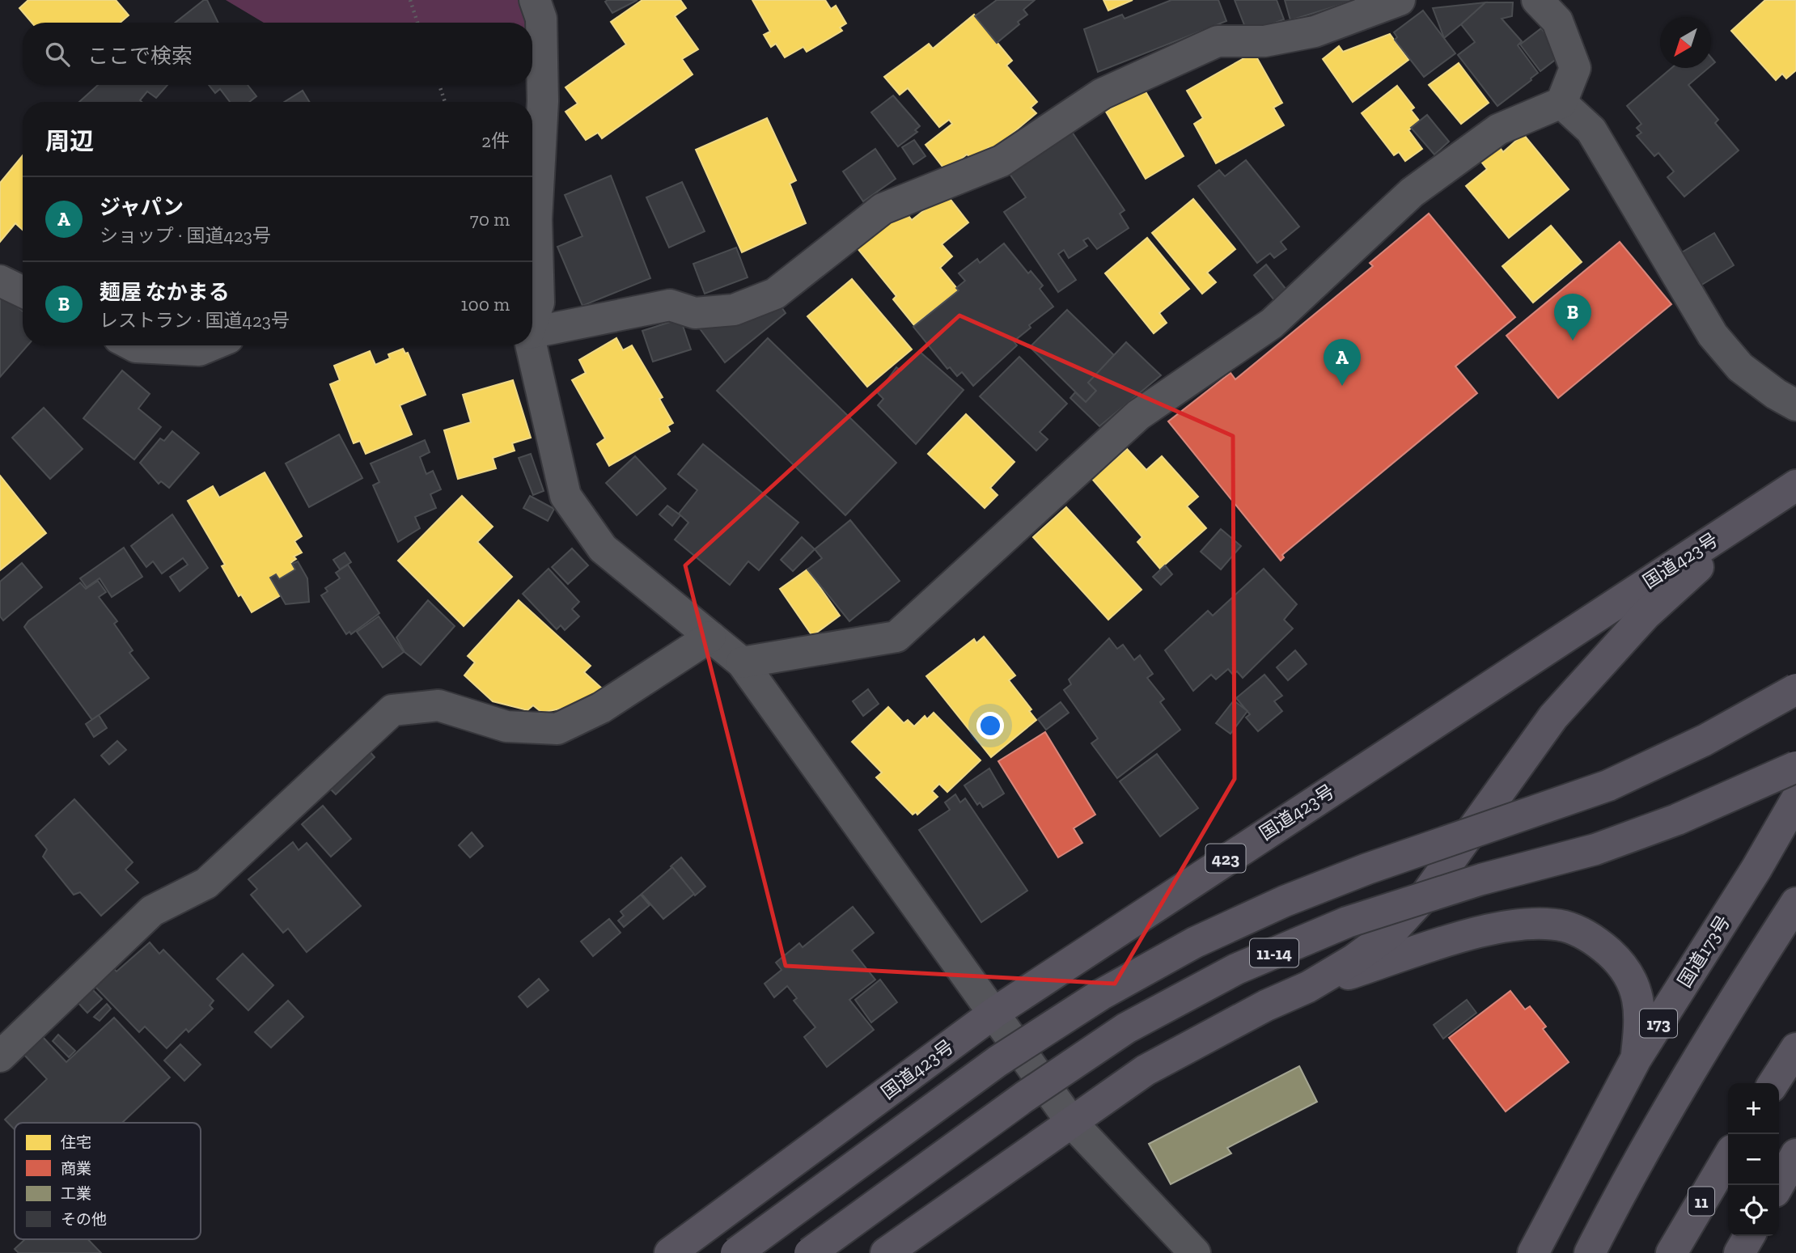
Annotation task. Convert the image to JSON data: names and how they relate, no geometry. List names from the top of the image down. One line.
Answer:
{"streets":{"highway":["国道423号","423","国道173号","11-14","173","11"]},"legend":["住宅","商業","工業","その他"],"north":"bottom left","page":{"search":"ここで検索","heading":["周辺","2件"],"list":[{"mark":"A","name":"ジャパン","note":"ショップ · 国道423号","value":"70 m"},{"mark":"B","name":"麺屋 なかまる","note":"レストラン · 国道423号","value":"100 m"}],"pins":["B","A"],"map_buttons":["+","−"]}}
